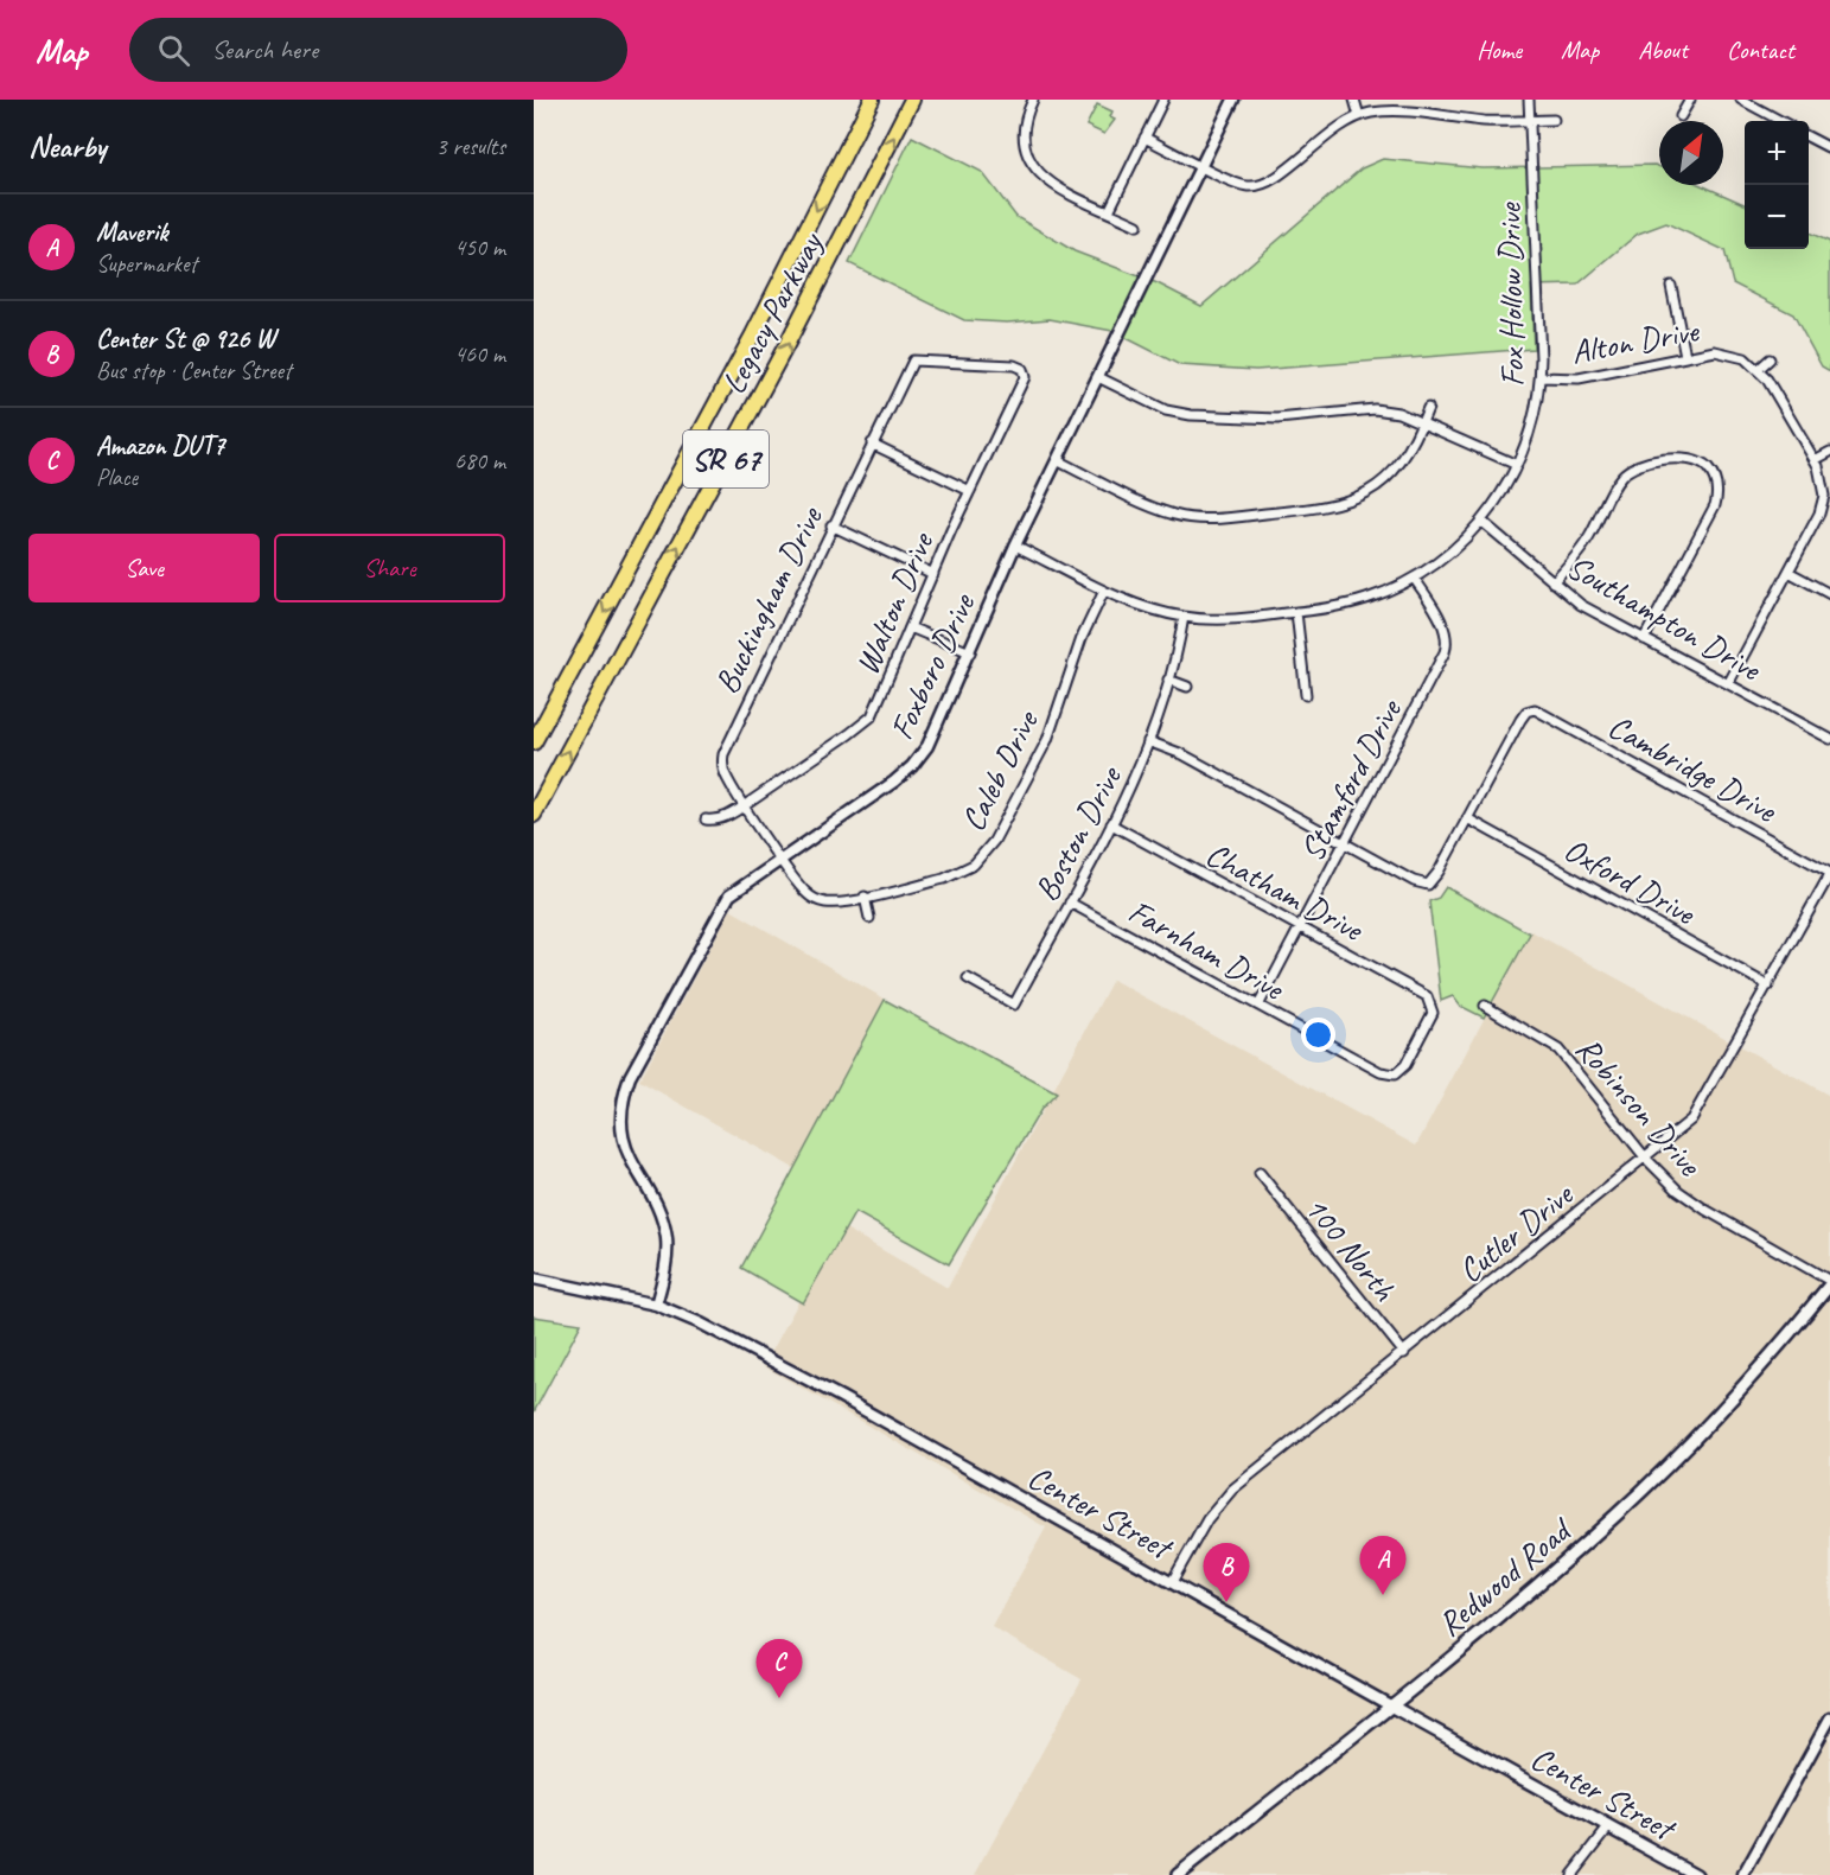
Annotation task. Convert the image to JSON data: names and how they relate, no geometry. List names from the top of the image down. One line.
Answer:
{"streets":{"highway":["Legacy Parkway","SR 67"],"main road":["Center Street","Redwood Road"],"street":["Fox Hollow Drive","Alton Drive","Buckingham Drive","Walton Drive","Southampton Drive","Foxboro Drive","Cambridge Drive","Caleb Drive","Stamford Drive","Boston Drive","Oxford Drive","Chatham Drive","Farnham Drive","Robinson Drive","Cutler Drive","100 North"]},"crossings":[["Fox Hollow Drive","Alton Drive"],["Fox Hollow Drive","Southampton Drive"],["Fox Hollow Drive","Foxboro Drive"],["Fox Hollow Drive","Caleb Drive"],["Fox Hollow Drive","Stamford Drive"],["Fox Hollow Drive","Boston Drive"],["Buckingham Drive","Walton Drive"],["Buckingham Drive","Foxboro Drive"],["Buckingham Drive","Caleb Drive"],["Foxboro Drive","Caleb Drive"],["Foxboro Drive","Center Street"],["Cambridge Drive","Oxford Drive"],["Cambridge Drive","Cutler Drive"],["Stamford Drive","Chatham Drive"],["Stamford Drive","Farnham Drive"],["Boston Drive","Chatham Drive"],["Boston Drive","Farnham Drive"],["Oxford Drive","Cutler Drive"],["Chatham Drive","Farnham Drive"],["Robinson Drive","Cutler Drive"],["Robinson Drive","Redwood Road"],["Cutler Drive","100 North"],["Cutler Drive","Center Street"],["Center Street","Redwood Road"]],"north":"top right","page":{"header":"Map","search":"Search here","nav":["Home","Map","About","Contact"],"heading":["Nearby","3 results"],"map_buttons":["+","−"],"list":[{"mark":"A","name":"Maverik","note":"Supermarket","value":"450 m"},{"mark":"B","name":"Center St @ 926 W","note":"Bus stop · Center Street","value":"460 m"},{"mark":"C","name":"Amazon DUT7","note":"Place","value":"680 m"}],"buttons":["Save","Share"],"pins":["A","B","C"]}}
